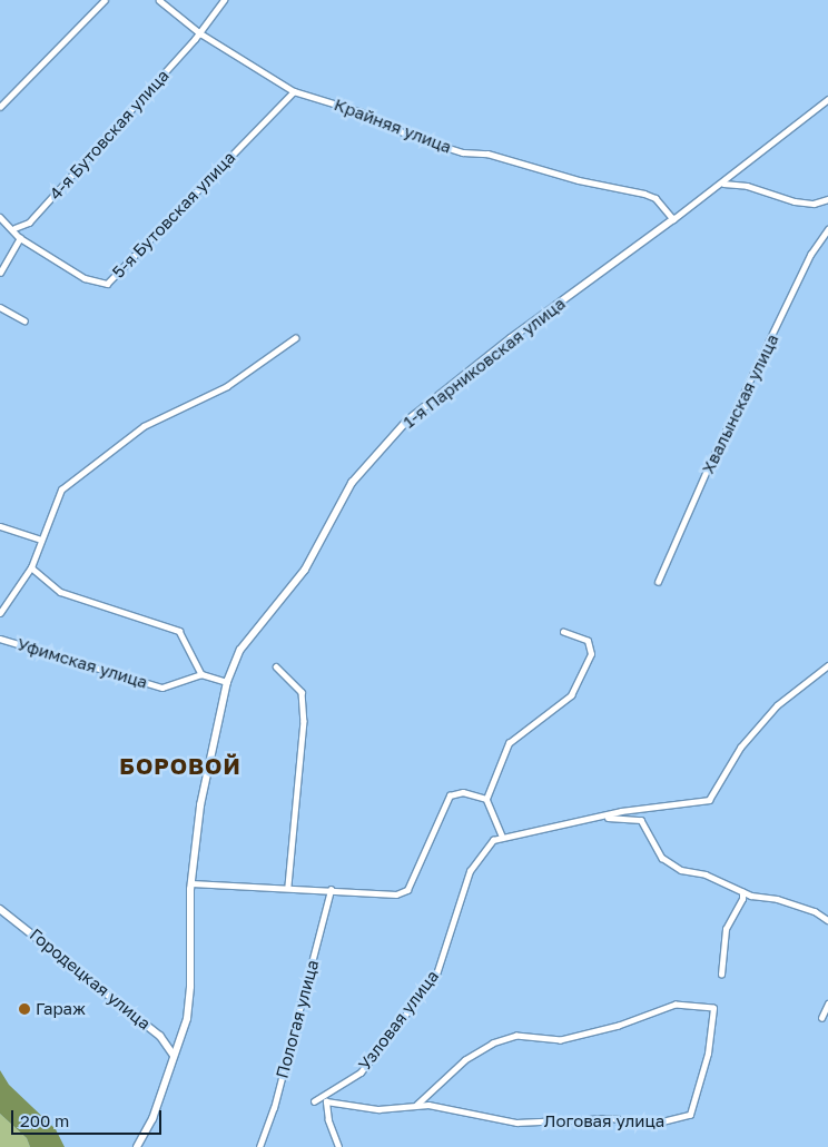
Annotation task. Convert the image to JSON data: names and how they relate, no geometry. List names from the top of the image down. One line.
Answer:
{"streets":{"street":["Крайняя улица","4-я Бутовская улица","5-я Бутовская улица","1-я Парниковская улица","Хвалынская улица","Уфимская улица","Городецкая улица","Пологая улица","Узловая улица","Логовая улица"]},"crossings":[["Крайняя улица","4-я Бутовская улица"],["Крайняя улица","5-я Бутовская улица"],["Крайняя улица","1-я Парниковская улица"],["4-я Бутовская улица","5-я Бутовская улица"],["1-я Парниковская улица","Городецкая улица"]],"districts":["БОРОВОЙ"],"places":["Гараж"],"scale_bar":"200 m"}
